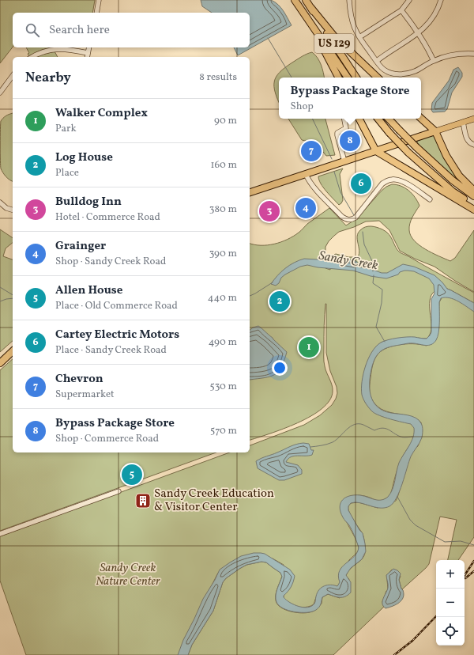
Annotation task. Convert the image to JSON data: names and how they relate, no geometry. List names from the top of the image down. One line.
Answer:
{"streets":{"highway":["US 129"]},"water":["Sandy Creek"],"parks":["Sandy Creek Nature Center"],"places":{"building":["Sandy Creek Education & Visitor Center"]},"page":{"search":"Search here","heading":["Nearby","8 results"],"popup":["Bypass Package Store","Shop"],"list":[{"mark":"1","name":"Walker Complex","note":"Park","value":"90 m"},{"mark":"2","name":"Log House","note":"Place","value":"160 m"},{"mark":"3","name":"Bulldog Inn","note":"Hotel · Commerce Road","value":"380 m"},{"mark":"4","name":"Grainger","note":"Shop · Sandy Creek Road","value":"390 m"},{"mark":"5","name":"Allen House","note":"Place · Old Commerce Road","value":"440 m"},{"mark":"6","name":"Cartey Electric Motors","note":"Place · Sandy Creek Road","value":"490 m"},{"mark":"7","name":"Chevron","note":"Supermarket","value":"530 m"},{"mark":"8","name":"Bypass Package Store","note":"Shop · Commerce Road","value":"570 m"}],"pins":["8","7","6","4","3","2","1","5"],"map_buttons":["+","−"]}}
